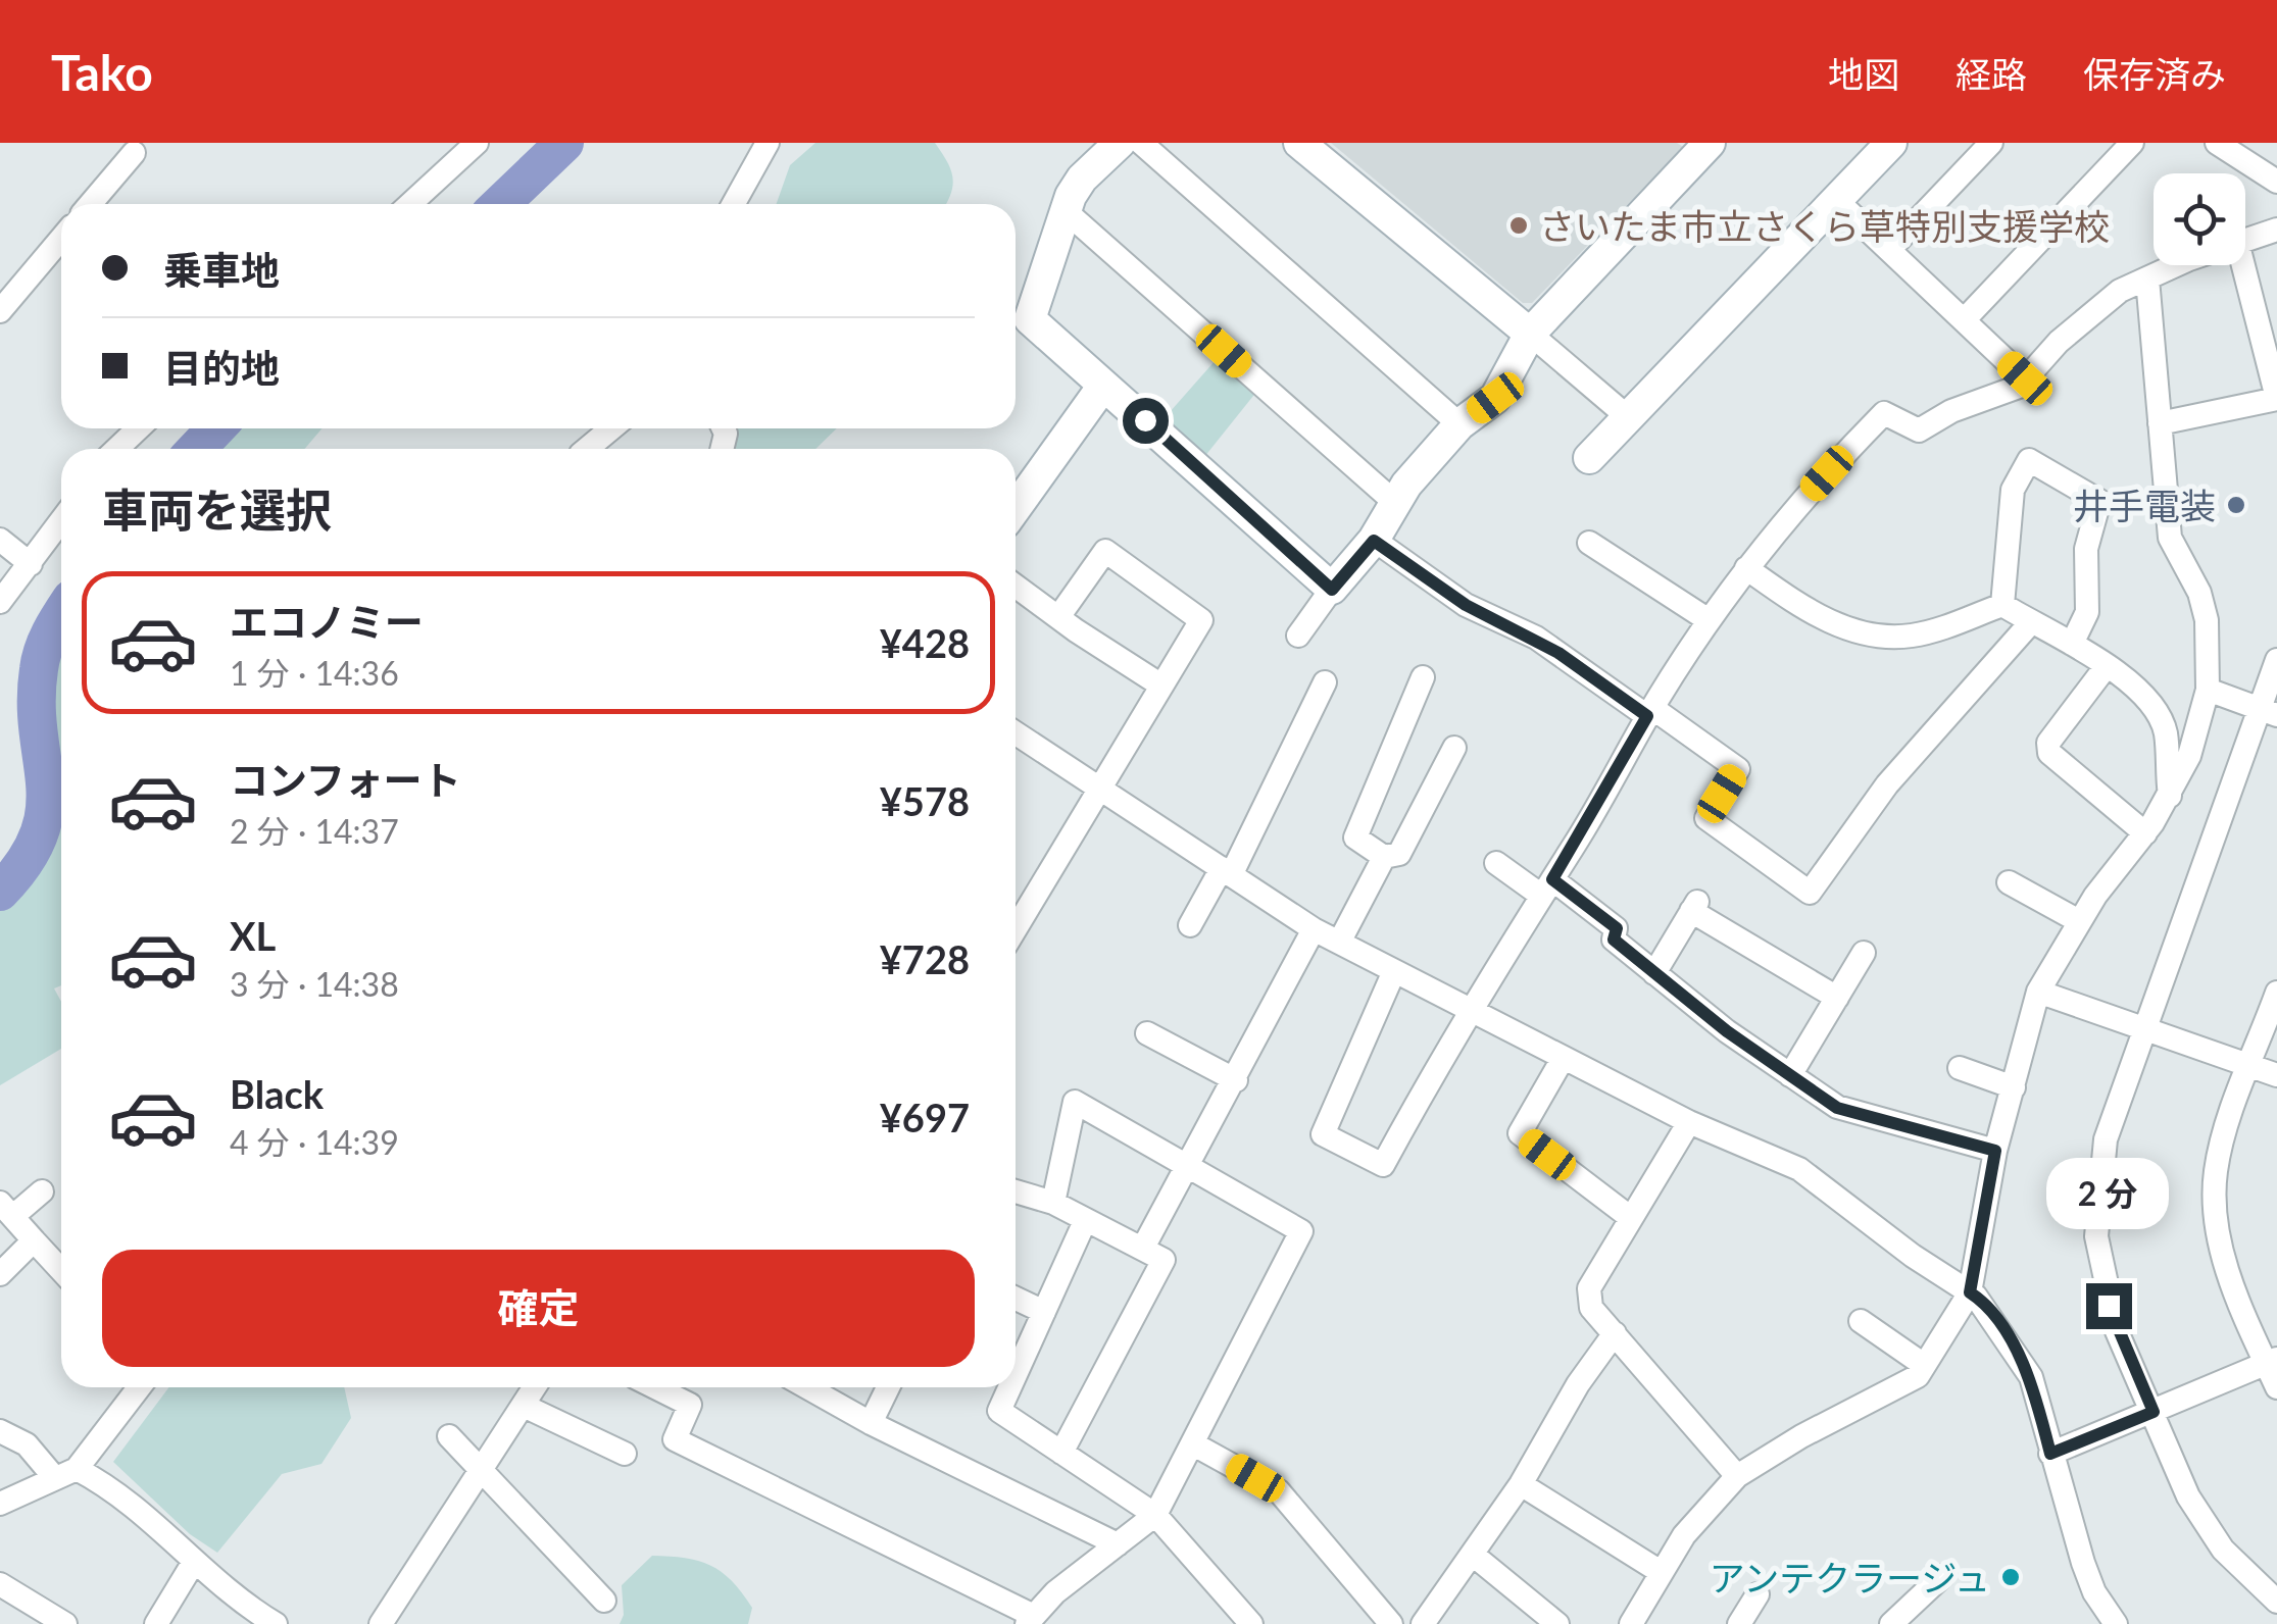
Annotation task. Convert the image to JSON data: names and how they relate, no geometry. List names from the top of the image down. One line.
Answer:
{"places":["さいたま市立さくら草特別支援学校","井手電装","アンテクラージュ"],"page":{"header":"Tako","nav":["地図","経路","保存済み"],"banner":["乗車地","目的地"],"heading":"車両を選択","list":[{"name":"エコノミー","note":"1 分 · 14:36","value":"¥428"},{"name":"コンフォート","note":"2 分 · 14:37","value":"¥578"},{"name":"XL","note":"3 分 · 14:38","value":"¥728"},{"name":"Black","note":"4 分 · 14:39","value":"¥697"}],"bubble":"2 分","buttons":"確定"}}
